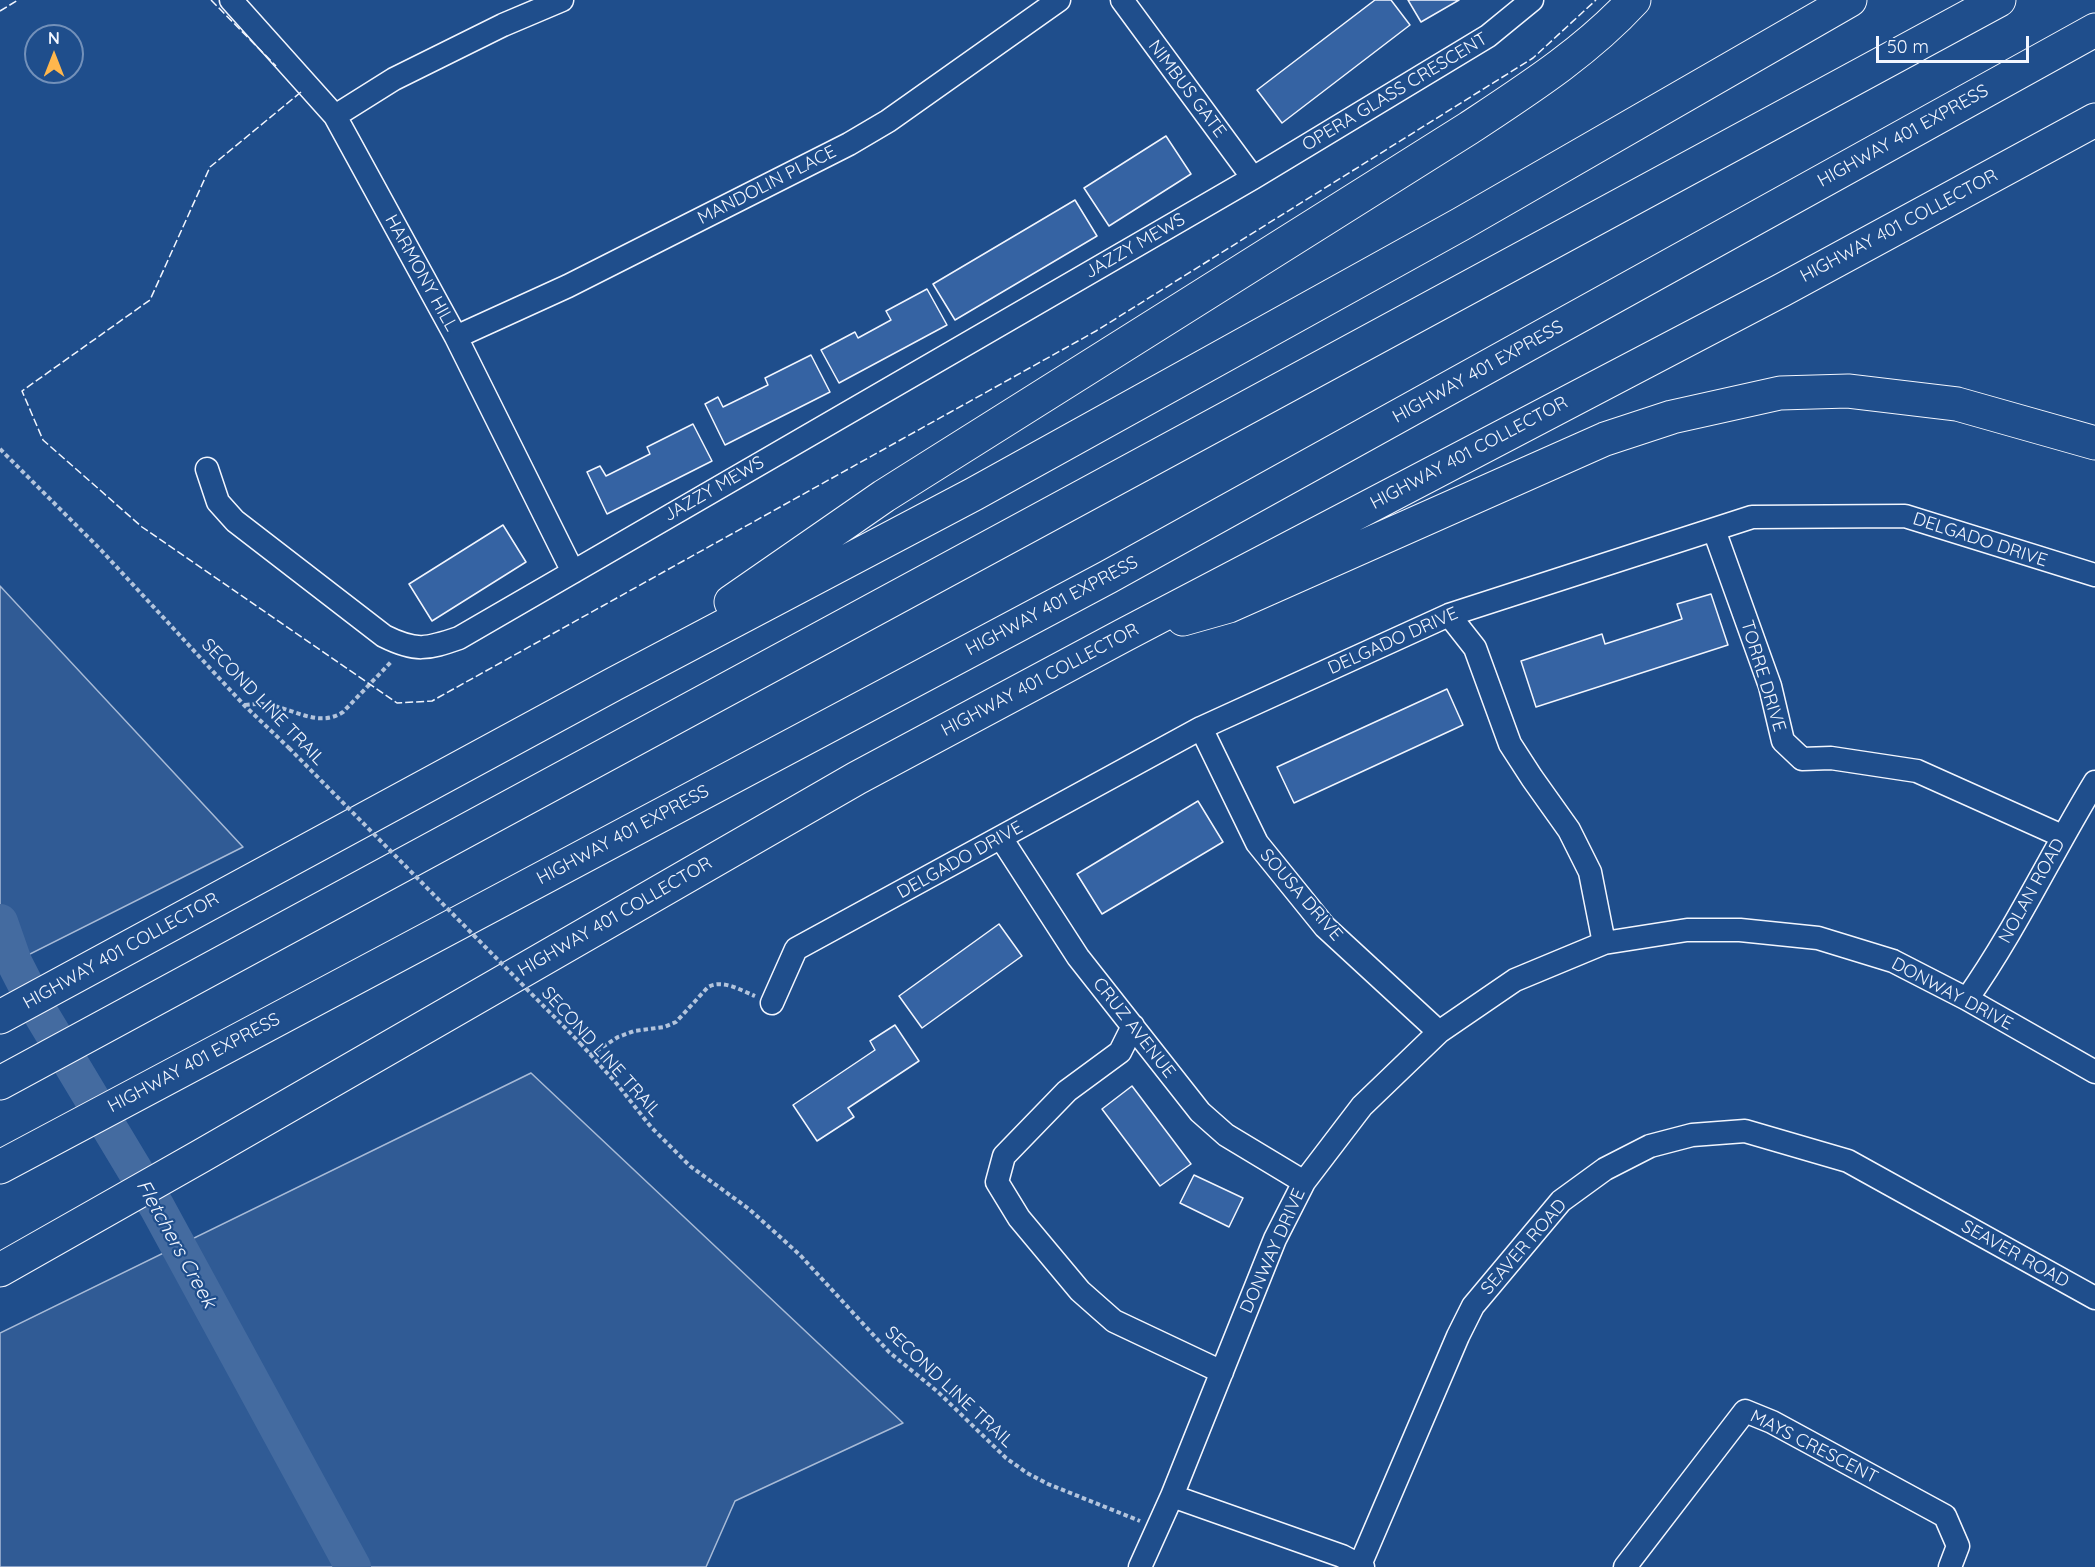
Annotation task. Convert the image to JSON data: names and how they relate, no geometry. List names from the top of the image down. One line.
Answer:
{"streets":{"highway":["HIGHWAY 401 EXPRESS","HIGHWAY 401 COLLECTOR"],"street":["NIMBUS GATE","OPERA GLASS CRESCENT","MANDOLIN PLACE","JAZZY MEWS","HARMONY HILL","DELGADO DRIVE","TORRE DRIVE","NOLAN ROAD","SOUSA DRIVE","DONWAY DRIVE","CRUZ AVENUE","SEAVER ROAD","MAYS CRESCENT"],"path":["SECOND LINE TRAIL"]},"crossings":[["NIMBUS GATE","OPERA GLASS CRESCENT"],["NIMBUS GATE","JAZZY MEWS"],["OPERA GLASS CRESCENT","JAZZY MEWS"],["MANDOLIN PLACE","HARMONY HILL"],["JAZZY MEWS","HARMONY HILL"],["DELGADO DRIVE","TORRE DRIVE"],["DELGADO DRIVE","SOUSA DRIVE"],["DELGADO DRIVE","CRUZ AVENUE"],["TORRE DRIVE","NOLAN ROAD"],["SECOND LINE TRAIL","DONWAY DRIVE"],["NOLAN ROAD","DONWAY DRIVE"],["SOUSA DRIVE","DONWAY DRIVE"],["DONWAY DRIVE","CRUZ AVENUE"]],"water":["Fletchers Creek"],"scale_bar":"50 m","north":"top"}
